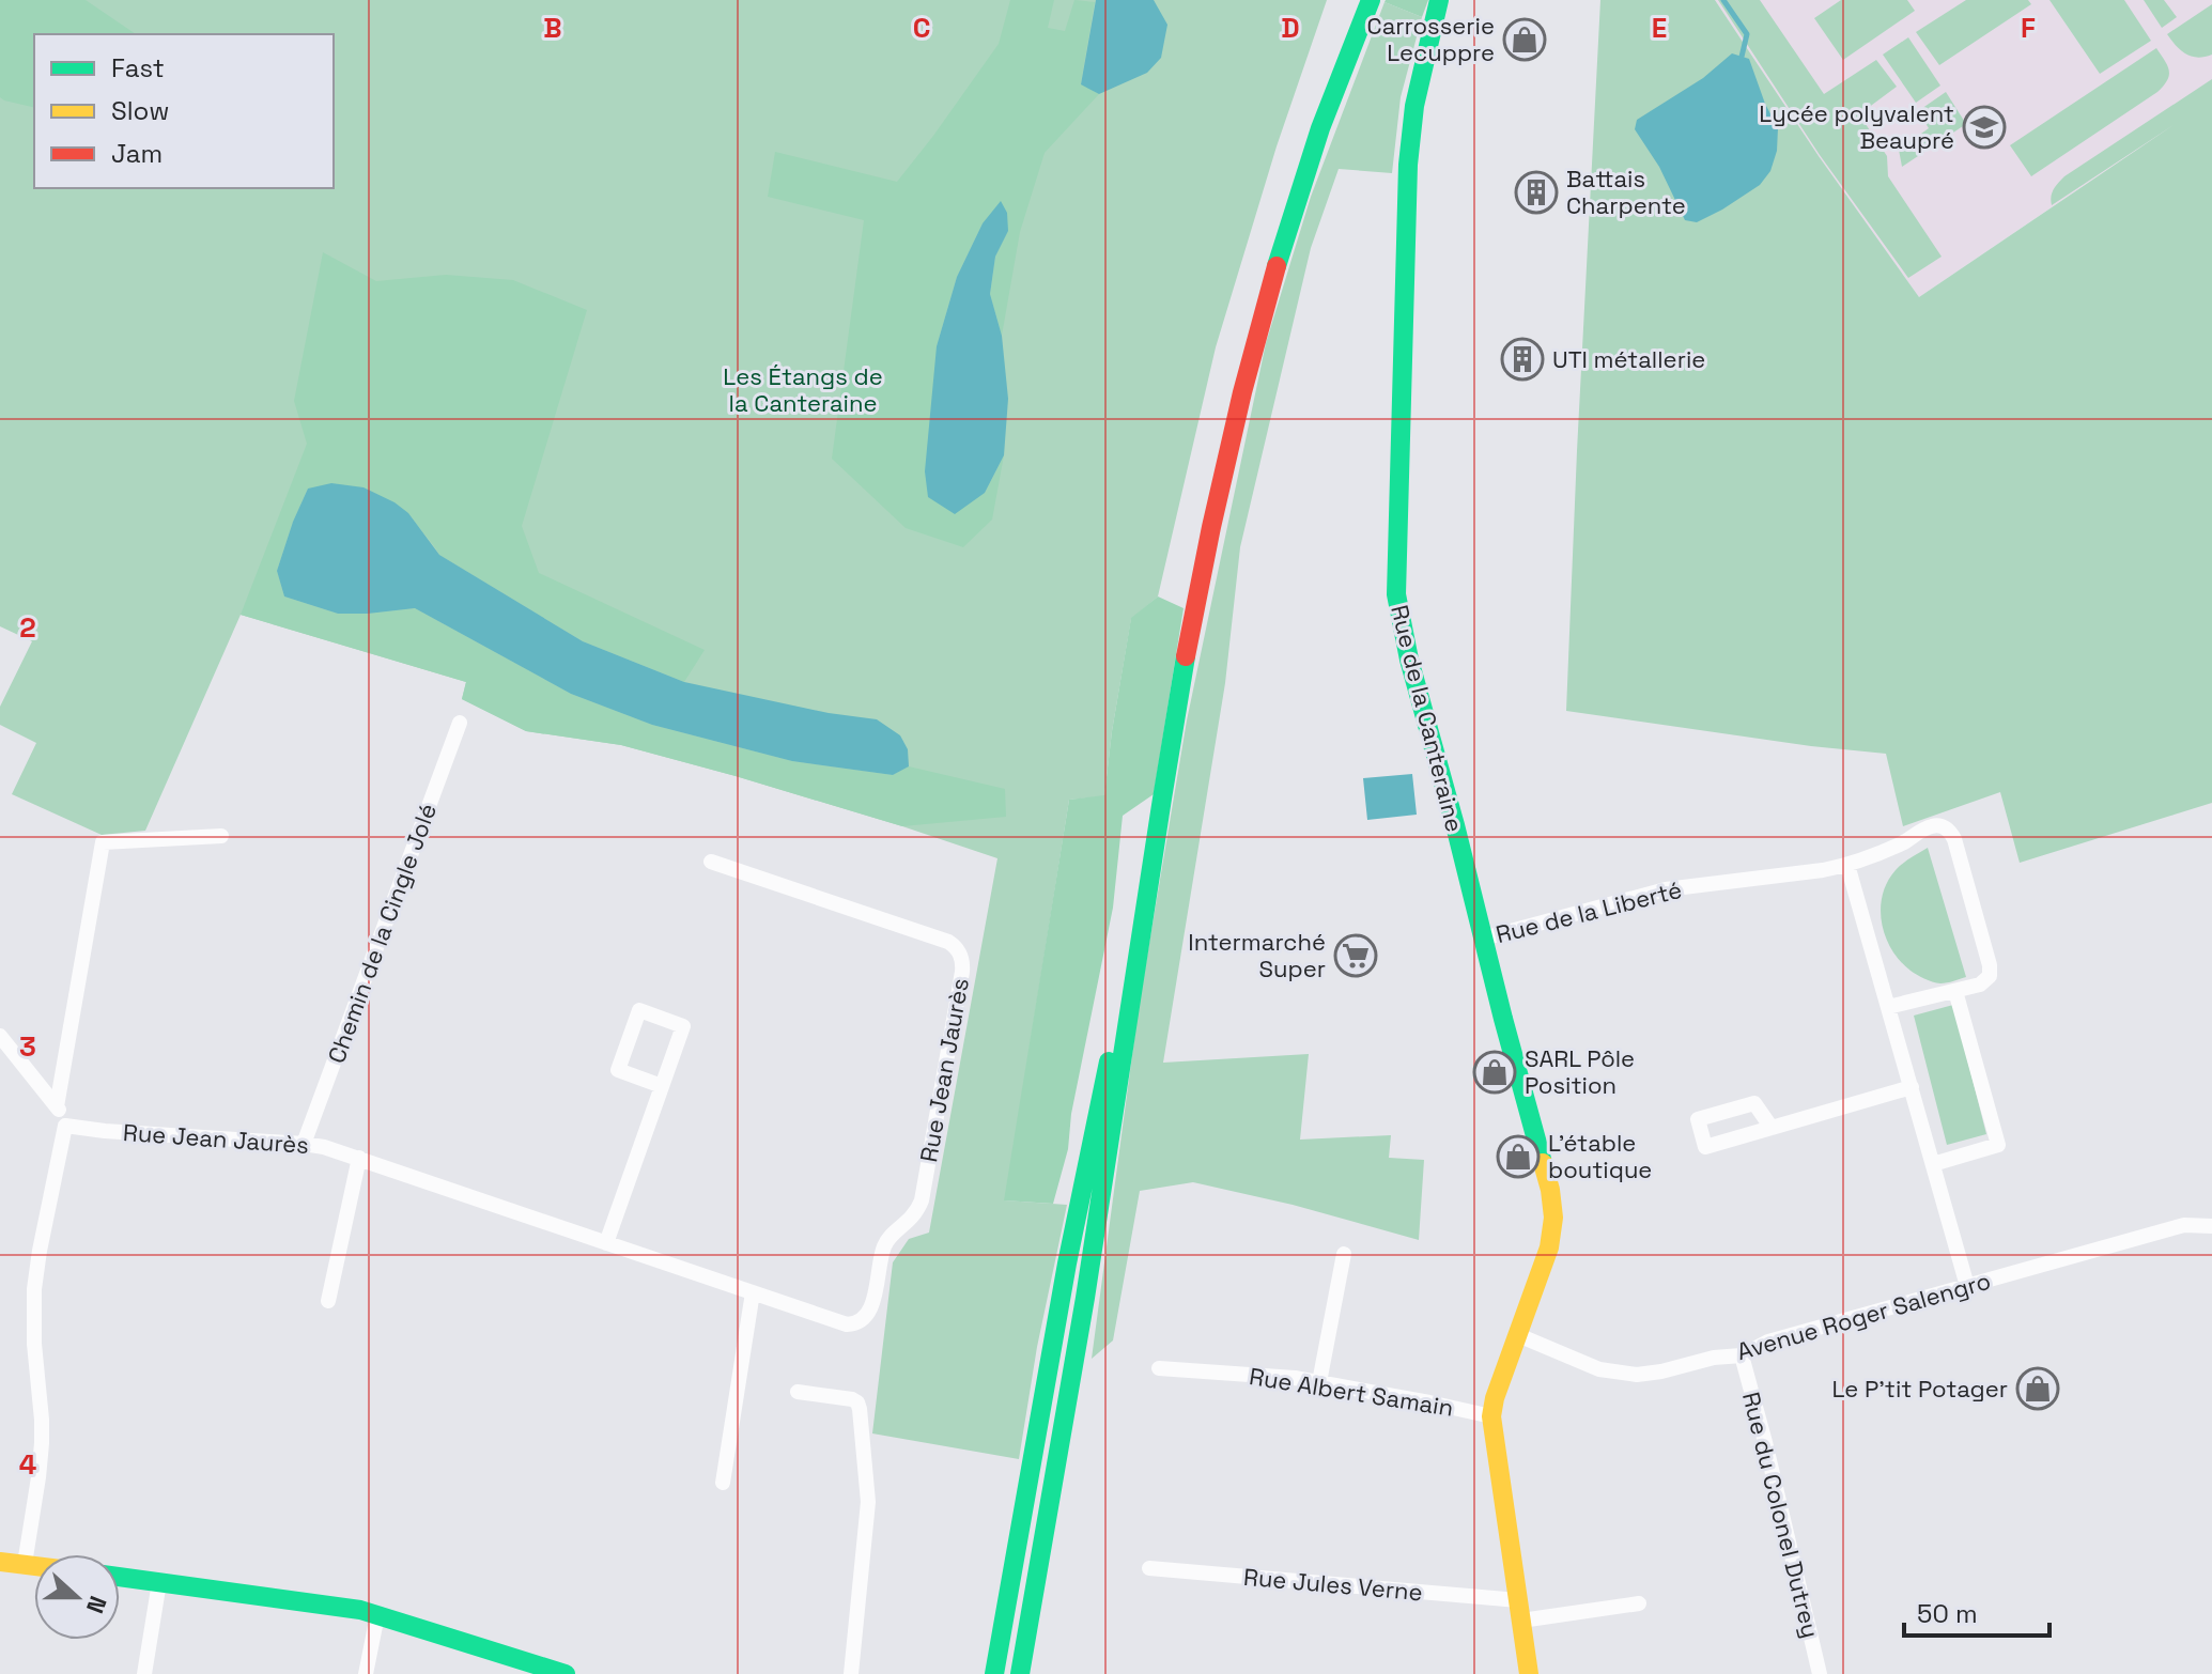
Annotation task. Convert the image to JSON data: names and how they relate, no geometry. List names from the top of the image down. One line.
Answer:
{"streets":{"main road":["Rue de la Canteraine"],"street":["Rue de la Liberté","Chemin de la Cingle Jolé","Rue Jean Jaurès","Avenue Roger Salengro","Rue Albert Samain","Rue du Colonel Dutrey","Rue Jules Verne"]},"crossings":[["Rue de la Canteraine","Rue de la Liberté"],["Rue de la Canteraine","Avenue Roger Salengro"],["Rue de la Canteraine","Rue Albert Samain"],["Chemin de la Cingle Jolé","Rue Jean Jaurès"],["Avenue Roger Salengro","Rue du Colonel Dutrey"]],"parks":["Les Étangs de la Canteraine"],"places":{"shop":["Carrosserie Lecuppre","SARL Pôle Position","L'étable boutique","Le P’tit Potager"],"school or university":["Lycée polyvalent Beaupré"],"building":["Battais Charpente","UTI métallerie"],"supermarket":["Intermarché Super"]},"legend":["Fast","Slow","Jam"],"scale_bar":"50 m","north":"right","grid":{"columns":["B","C","D","E","F"],"rows":["2","3","4"]}}
